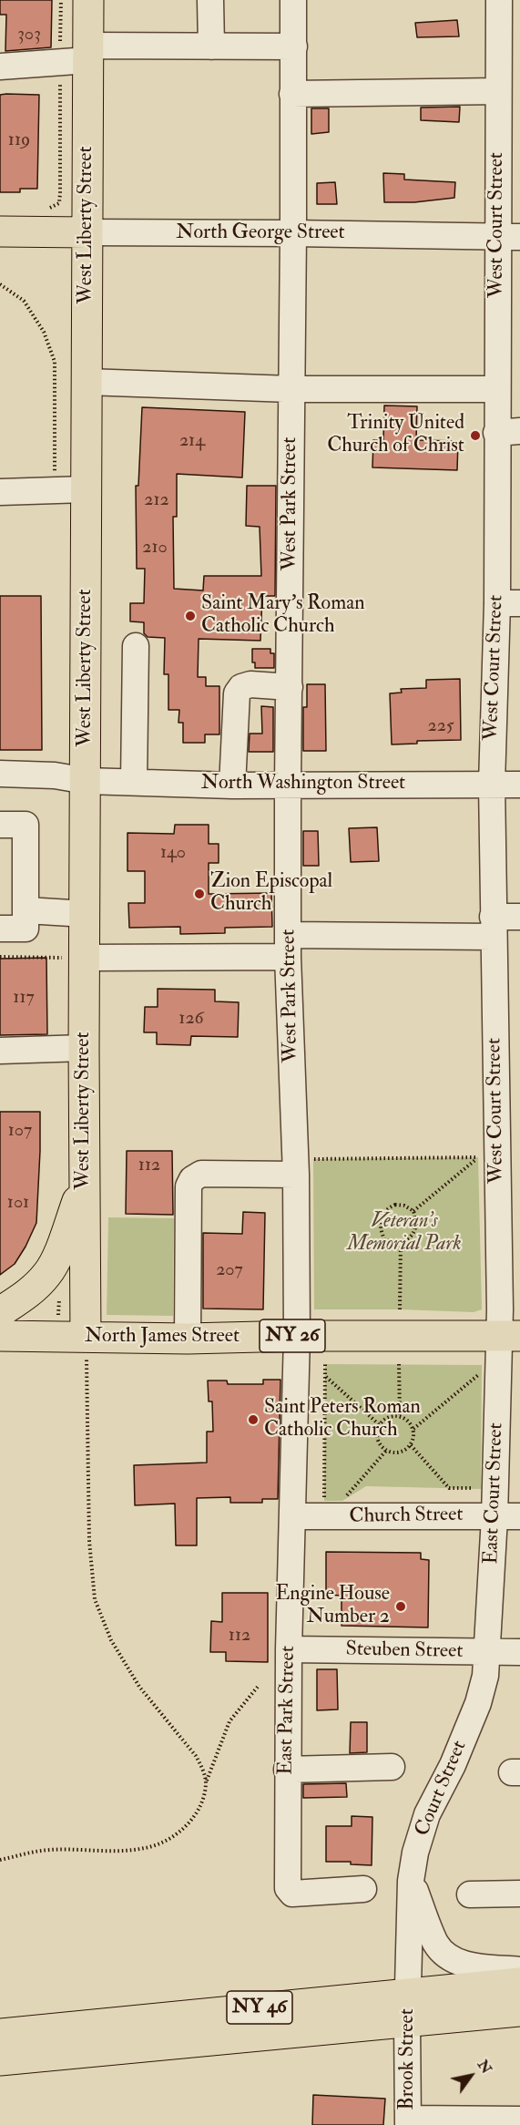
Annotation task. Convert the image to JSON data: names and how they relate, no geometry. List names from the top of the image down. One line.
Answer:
{"streets":{"main road":["West Liberty Street","North George Street","NY 26","North James Street","NY 46"],"street":["West Court Street","West Park Street","North Washington Street","East Court Street","Church Street","Steuben Street","East Park Street","Court Street","Brook Street"]},"crossings":[["West Liberty Street","North George Street"],["West Liberty Street","North Washington Street"],["West Liberty Street","North James Street"],["West Court Street","North George Street"],["West Court Street","North Washington Street"],["West Court Street","North James Street"],["West Court Street","East Court Street"],["North George Street","West Park Street"],["West Park Street","North Washington Street"],["West Park Street","North James Street"],["West Park Street","East Park Street"],["North James Street","East Court Street"],["North James Street","East Park Street"],["East Court Street","Church Street"],["East Court Street","Steuben Street"],["East Court Street","Court Street"],["Church Street","East Park Street"],["Steuben Street","East Park Street"],["Steuben Street","Court Street"],["Court Street","NY 46"],["Court Street","Brook Street"],["NY 46","Brook Street"]],"parks":["Veteran's Memorial Park"],"places":["Trinity United Church of Christ","Saint Mary's Roman Catholic Church","Zion Episcopal Church","Saint Peters Roman Catholic Church","Engine House Number 2"],"house_numbers":["303","119","214","212","210","225","140","117","126","107","112","101","207","112"],"north":"top right"}
